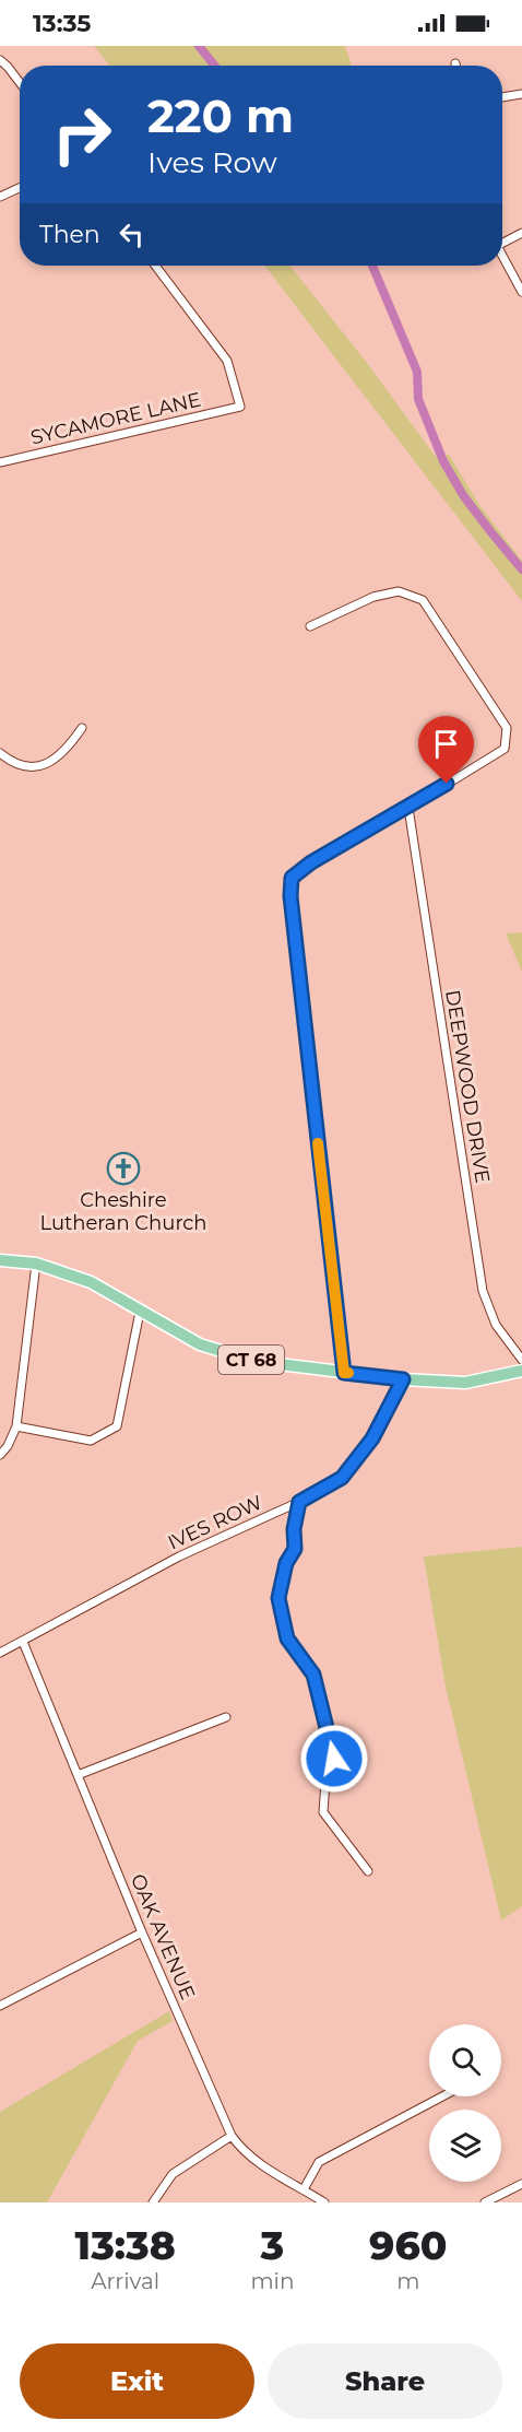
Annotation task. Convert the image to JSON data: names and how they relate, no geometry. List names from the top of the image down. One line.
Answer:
{"streets":{"main road":["CT 68"],"street":["SYCAMORE LANE","DEEPWOOD DRIVE","IVES ROW","OAK AVENUE"]},"crossings":[["CT 68","IVES ROW"],["IVES ROW","OAK AVENUE"]],"places":{"church":["Cheshire Lutheran Church"]},"page":{"status":"13:35","turn":["220 m","Ives Row"],"then":"Then","eta":["13:38","Arrival","3","min","960","m"],"buttons":["Exit","Share"]}}
